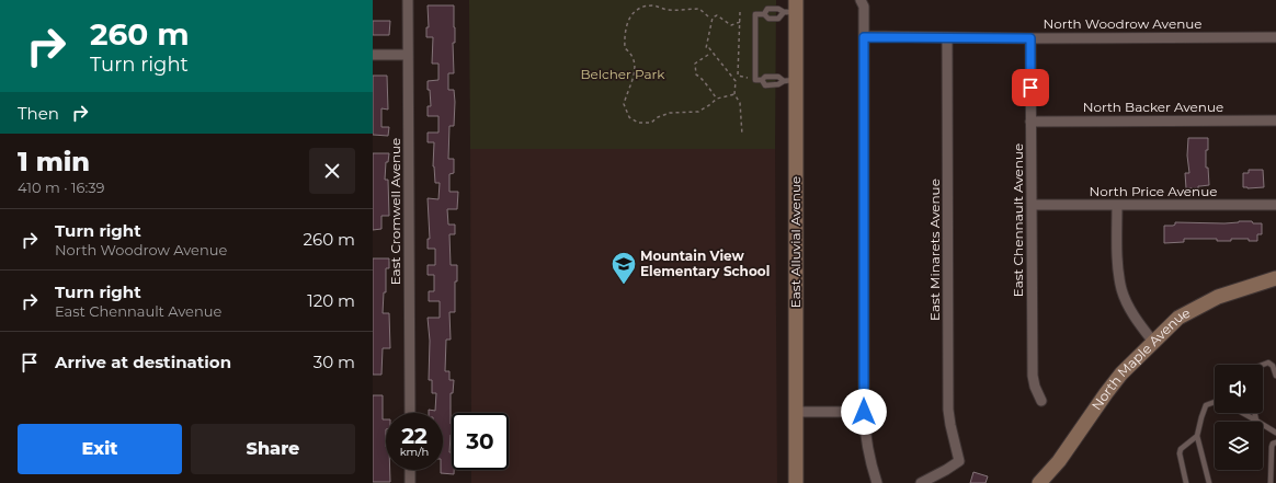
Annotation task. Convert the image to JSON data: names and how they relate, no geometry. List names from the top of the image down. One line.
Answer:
{"streets":{"main road":["East Alluvial Avenue","North Maple Avenue"],"street":["North Woodrow Avenue","North Backer Avenue","North Price Avenue","East Cromwell Avenue","East Chennault Avenue","East Minarets Avenue"]},"crossings":[["North Woodrow Avenue","East Chennault Avenue"],["North Woodrow Avenue","East Minarets Avenue"],["North Backer Avenue","East Chennault Avenue"],["North Price Avenue","East Chennault Avenue"]],"parks":["Belcher Park"],"places":{"school or university":["Mountain View Elementary School"]},"page":{"turn":["260 m","Turn right"],"then":"Then","heading":["1 min","410 m · 16:39"],"list":[{"name":"Turn right","note":"North Woodrow Avenue","value":"260 m"},{"name":"Turn right","note":"East Chennault Avenue","value":"120 m"},{"name":"Arrive at destination","value":"30 m"}],"speed":"22 km/h","limit":"30","buttons":["Exit","Share"]}}
